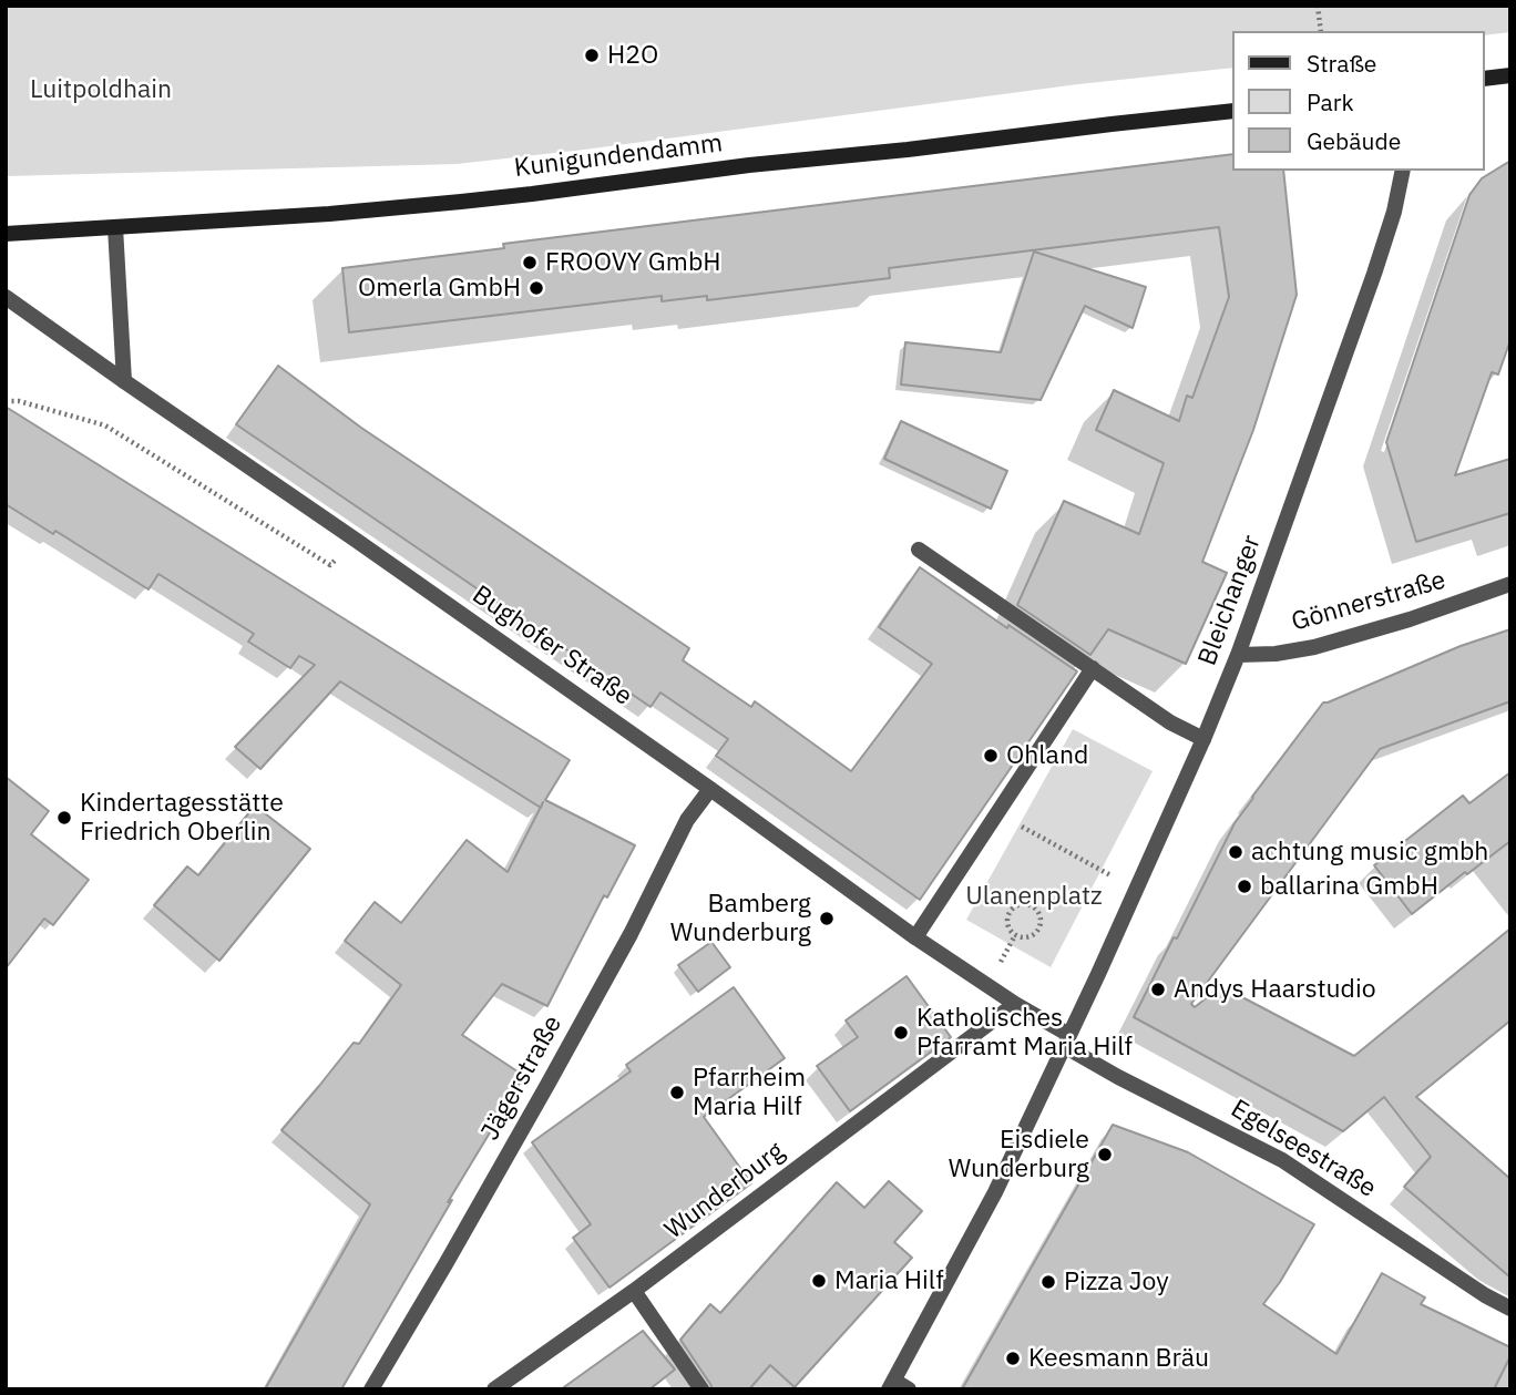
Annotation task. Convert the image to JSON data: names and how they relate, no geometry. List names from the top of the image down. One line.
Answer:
{"streets":{"street":["Kunigundendamm","Bleichanger","Gönnerstraße","Bughofer Straße","Jägerstraße","Egelseestraße","Wunderburg"]},"crossings":[["Bleichanger","Gönnerstraße"],["Bleichanger","Bughofer Straße"],["Bleichanger","Egelseestraße"],["Bughofer Straße","Jägerstraße"],["Bughofer Straße","Egelseestraße"],["Bughofer Straße","Wunderburg"]],"parks":["Luitpoldhain","Ulanenplatz"],"places":["H2O","FROOVY GmbH","Omerla GmbH","Ohland","Kindertagesstätte Friedrich Oberlin","achtung music gmbh","ballarina GmbH","Bamberg Wunderburg","Andys Haarstudio","Katholisches Pfarramt Maria Hilf","Pfarrheim Maria Hilf","Eisdiele Wunderburg","Maria Hilf","Pizza Joy","Keesmann Bräu"],"legend":["Straße","Park","Gebäude"]}
